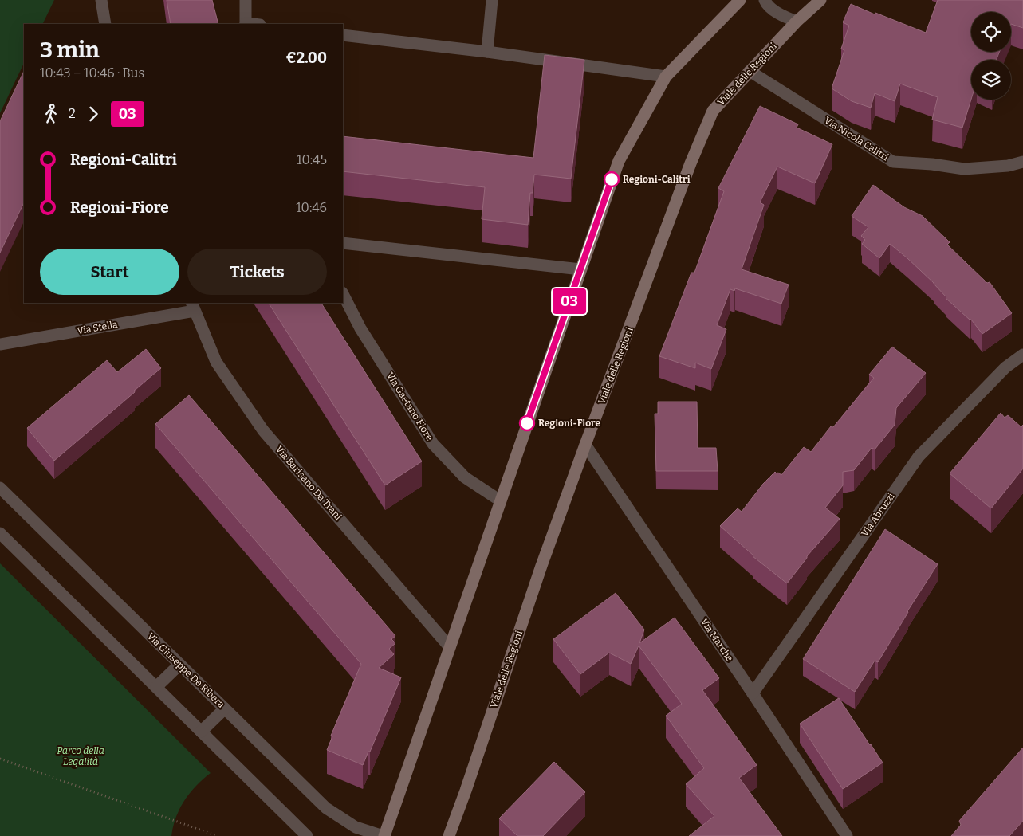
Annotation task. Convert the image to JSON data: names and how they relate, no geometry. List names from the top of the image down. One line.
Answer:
{"streets":{"street":["Viale delle Regioni","Via Nicola Calitri","Via Stella","Via Gaetano Fiore","Via Barisano Da Trani","Via Abruzzi","Via Marche","Via Giuseppe De Ribera"]},"crossings":[["Viale delle Regioni","Via Nicola Calitri"],["Viale delle Regioni","Via Marche"],["Via Stella","Via Barisano Da Trani"],["Via Abruzzi","Via Marche"]],"parks":["Parco della Legalità"],"places":["Regioni-Calitri","Regioni-Fiore"],"lines":["bus line 03"],"page":{"on_map":"03","heading":["3 min","10:43 – 10:46 · Bus","€2.00"],"legs":["2","03"],"list":[{"name":"Regioni-Calitri","value":"10:45"},{"name":"Regioni-Fiore","value":"10:46"}],"buttons":["Start","Tickets"]}}
